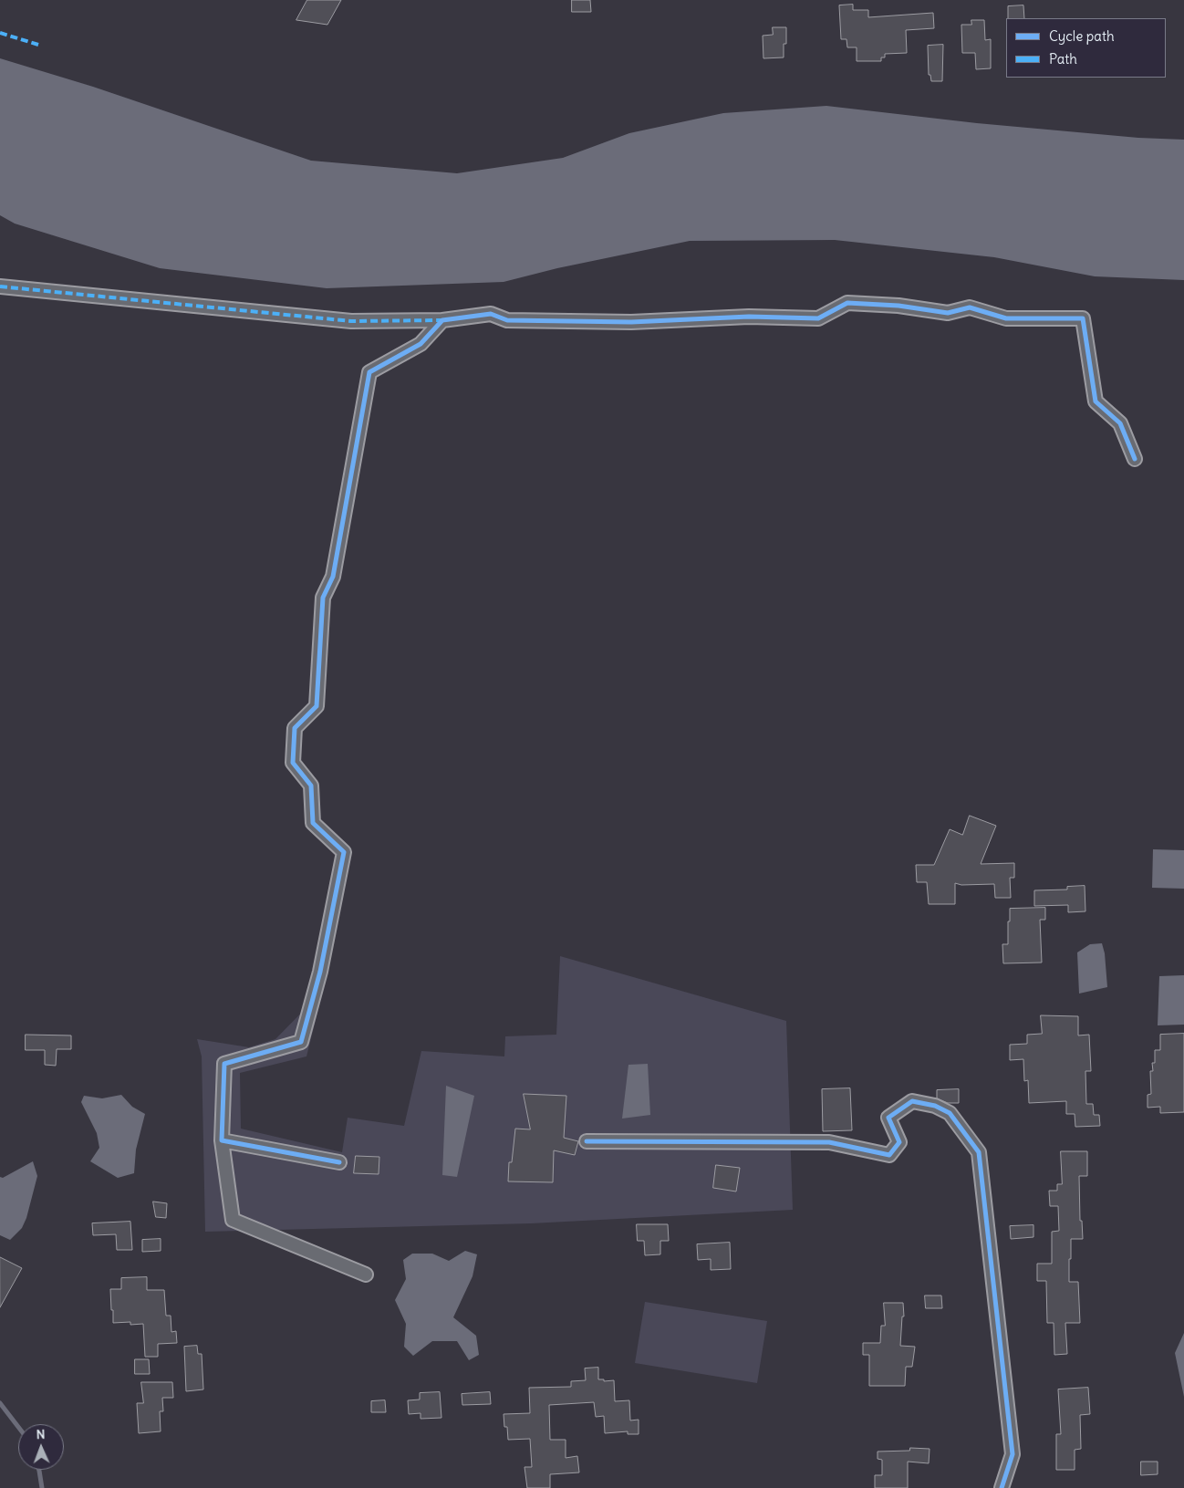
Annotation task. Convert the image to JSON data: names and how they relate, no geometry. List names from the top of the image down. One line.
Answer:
{"legend":["Cycle path","Path"],"north":"top"}
